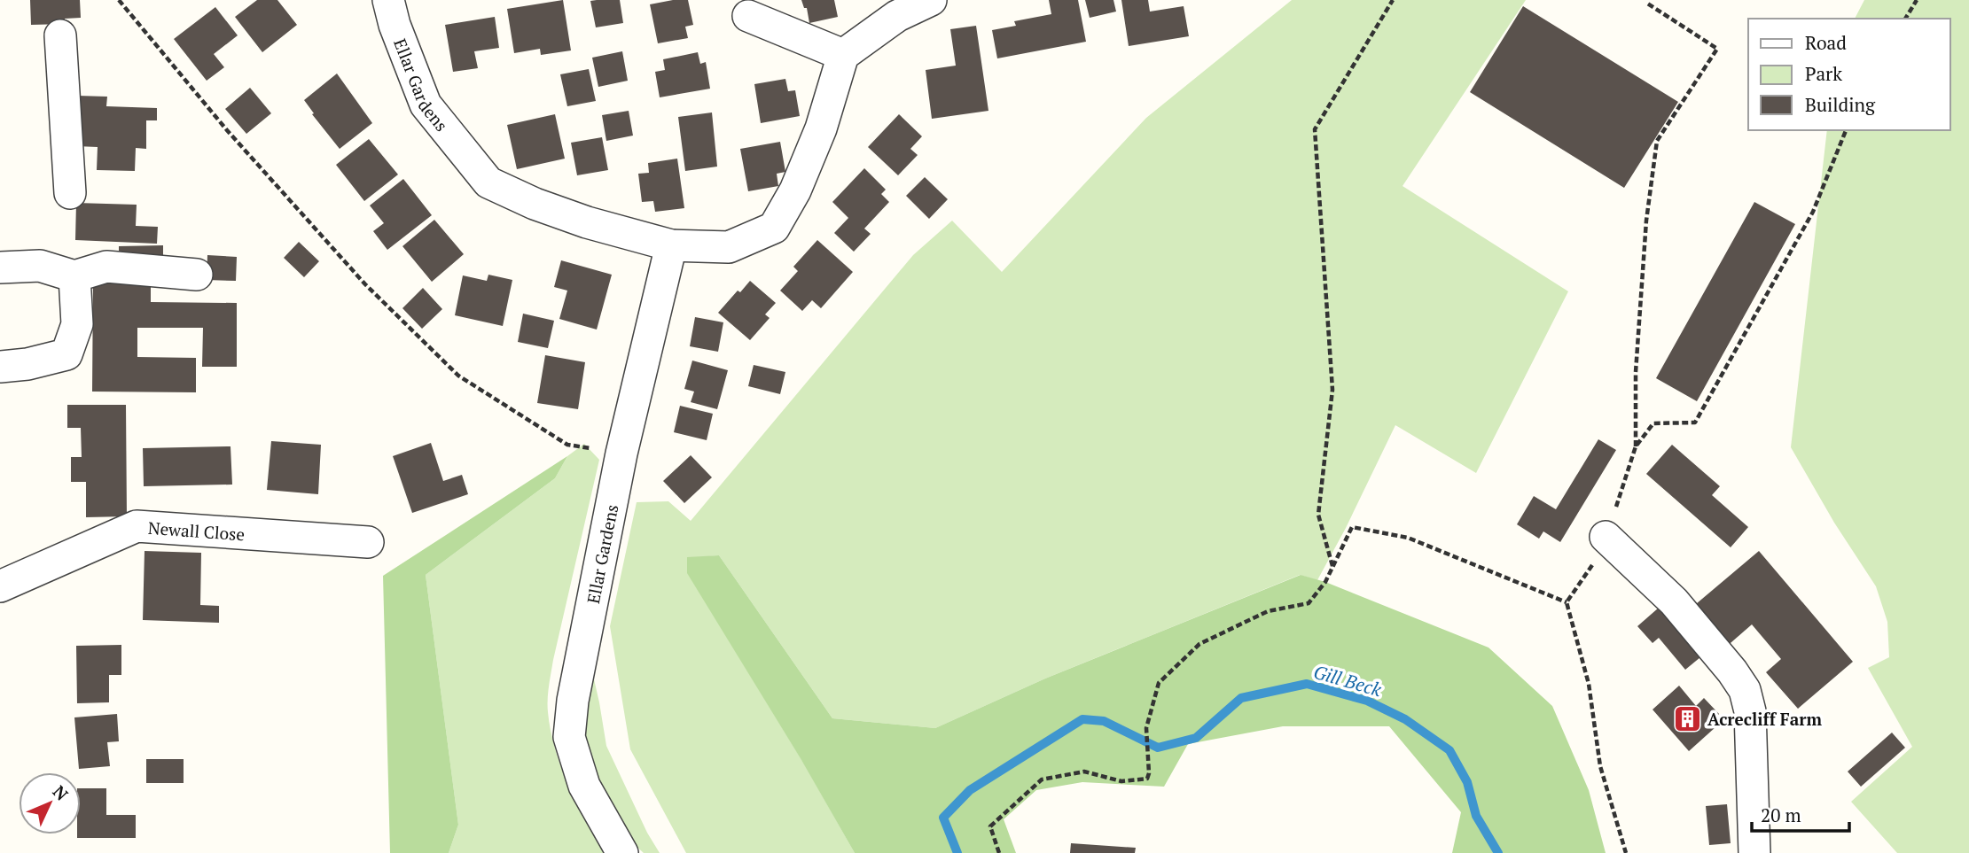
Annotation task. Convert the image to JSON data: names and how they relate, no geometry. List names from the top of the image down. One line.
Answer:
{"streets":{"street":["Ellar Gardens","Newall Close"]},"water":["Gill Beck"],"places":{"building":["Acrecliff Farm"]},"legend":["Road","Park","Building"],"scale_bar":"20 m","north":"top right"}
